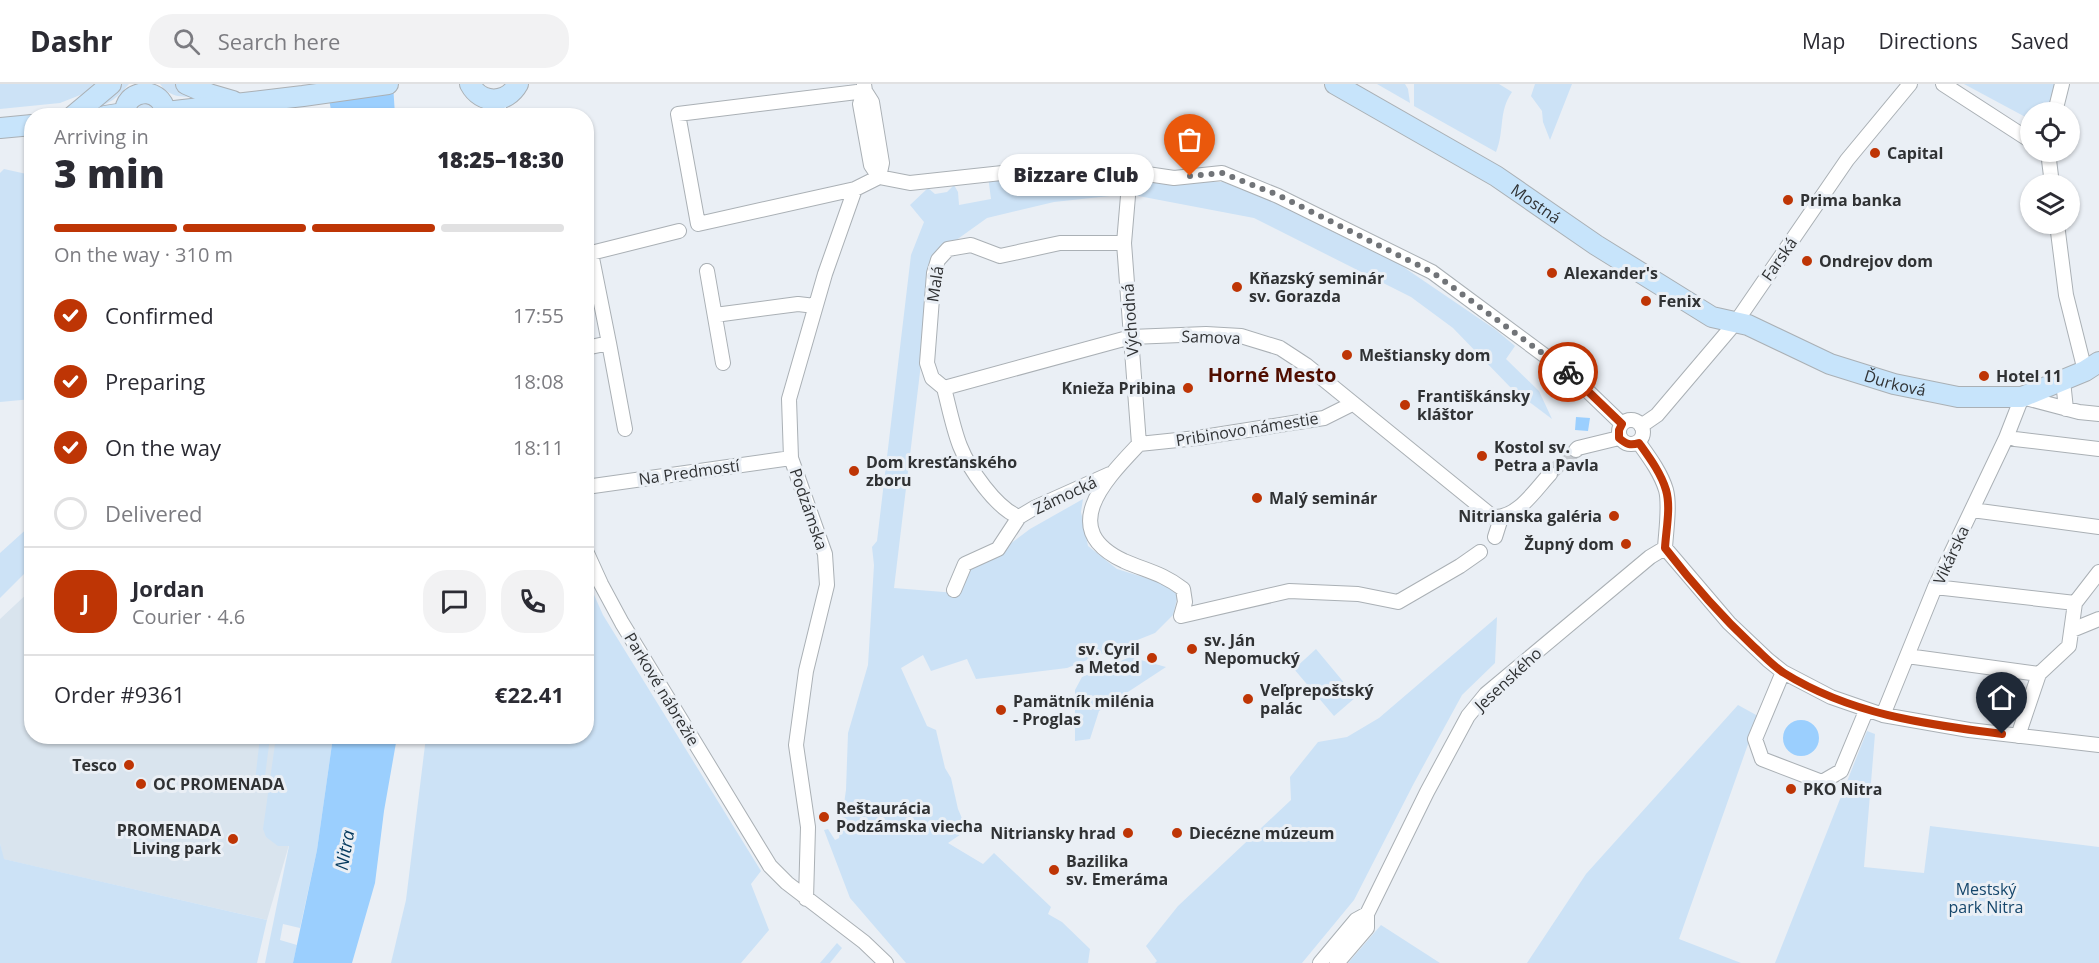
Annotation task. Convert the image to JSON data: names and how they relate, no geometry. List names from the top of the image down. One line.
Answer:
{"streets":{"street":["Mostná","Farská","Malá","Východná","Samova","Ďurková","Pribinovo námestie","Na Predmostí","Zámocká","Podzámska","Vikárska","Jesenského","Parkové nábrežie"]},"crossings":[["Mostná","Farská"],["Mostná","Ďurková"],["Farská","Ďurková"],["Malá","Východná"],["Malá","Samova"],["Malá","Zámocká"],["Východná","Samova"],["Východná","Pribinovo námestie"],["Samova","Pribinovo námestie"],["Samova","Zámocká"],["Ďurková","Vikárska"],["Na Predmostí","Podzámska"],["Podzámska","Parkové nábrežie"]],"districts":["Horné Mesto"],"water":["Nitra"],"parks":["Mestský park Nitra"],"places":["Capital","Bizzare Club","Prima banka","Ondrejov dom","Alexander's","Kňazský seminár sv. Gorazda","Fenix","Meštiansky dom","Hotel 11","Knieža Pribina","Františkánsky kláštor","Kostol sv. Petra a Pavla","Dom kresťanského zboru","Malý seminár","Nitrianska galéria","Župný dom","sv. Ján Nepomucký","sv. Cyril a Metod","Veľprepoštský palác","Pamätník milénia - Proglas","Tesco","OC PROMENADA","PKO Nitra","Reštaurácia Podzámska viecha","Nitriansky hrad","Diecézne múzeum","PROMENADA Living park","Bazilika sv. Emeráma"],"page":{"header":"Dashr","search":"Search here","nav":["Map","Directions","Saved"],"heading":["3 min","Arriving in","18:25–18:30"],"panel":["Jordan","Courier · 4.6","Order #9361","€22.41"],"bubble":"Bizzare Club","bar":"On the way · 310 m","list":[["Confirmed","17:55"],["Preparing","18:08"],["On the way","18:11"],"Delivered"],"round":"J"}}
